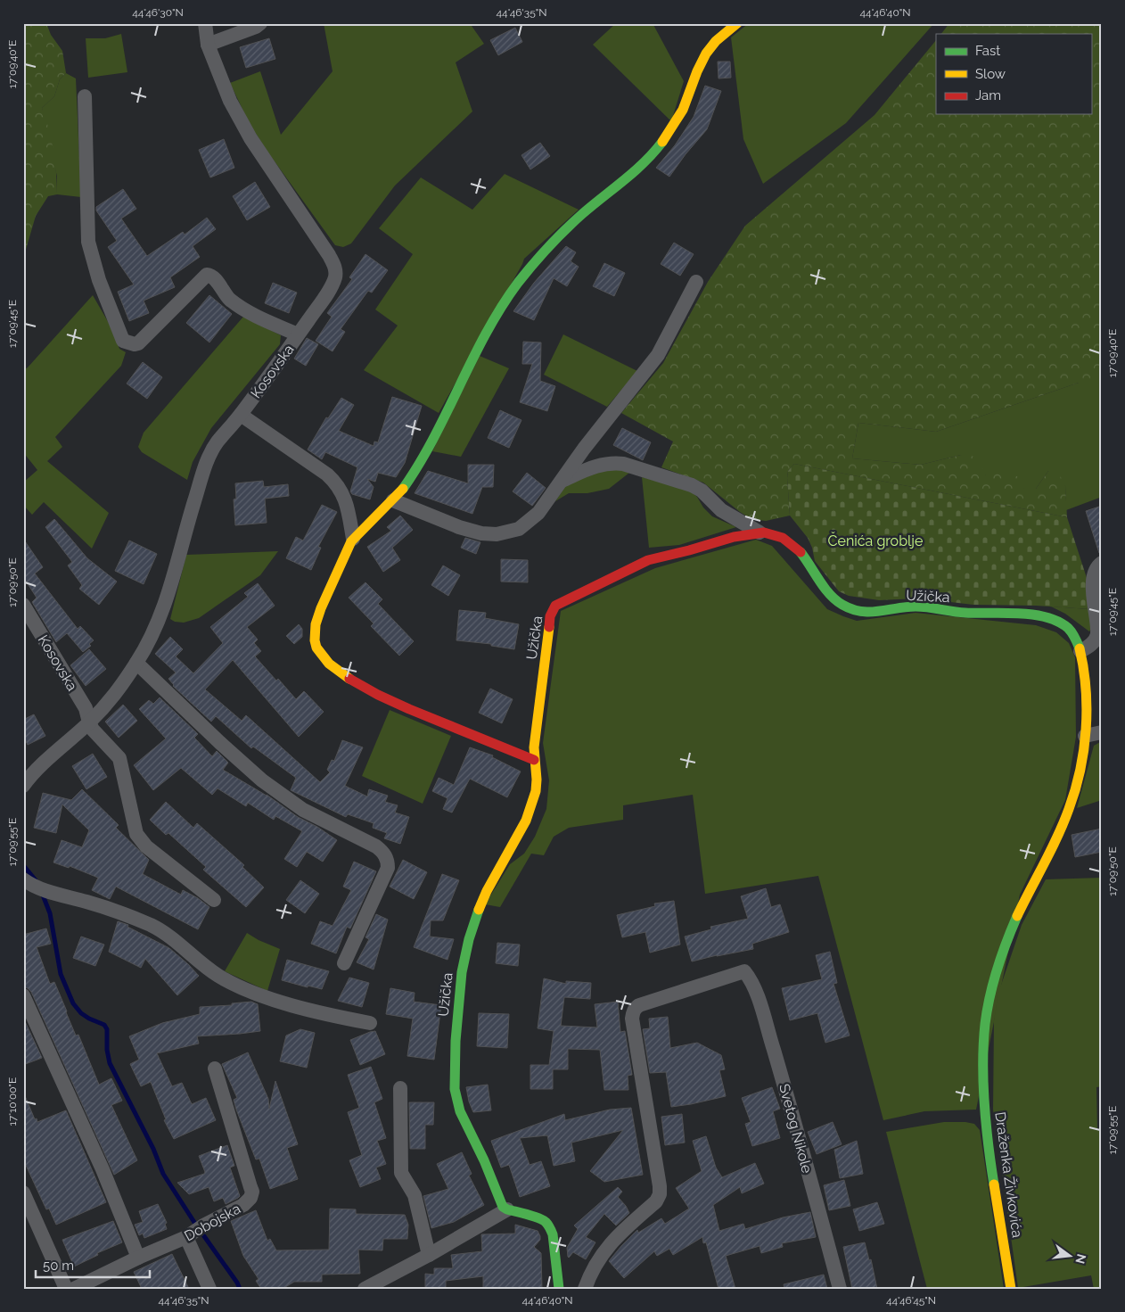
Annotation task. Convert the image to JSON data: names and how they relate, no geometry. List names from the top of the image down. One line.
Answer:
{"streets":{"street":["Kosovska","Užička","Svetog Nikole","Draženka Živkovića","Dobojska"]},"crossings":[["Užička","Draženka Živkovića"]],"parks":["Čenića groblje"],"legend":["Fast","Slow","Jam"],"scale_bar":"50 m","north":"right","coordinates":["44°46'30\"N","44°46'35\"N","44°46'40\"N","17°09'40\"E","17°09'45\"E","17°09'50\"E","17°09'55\"E","17°10'00\"E","44°46'45\"N"]}
